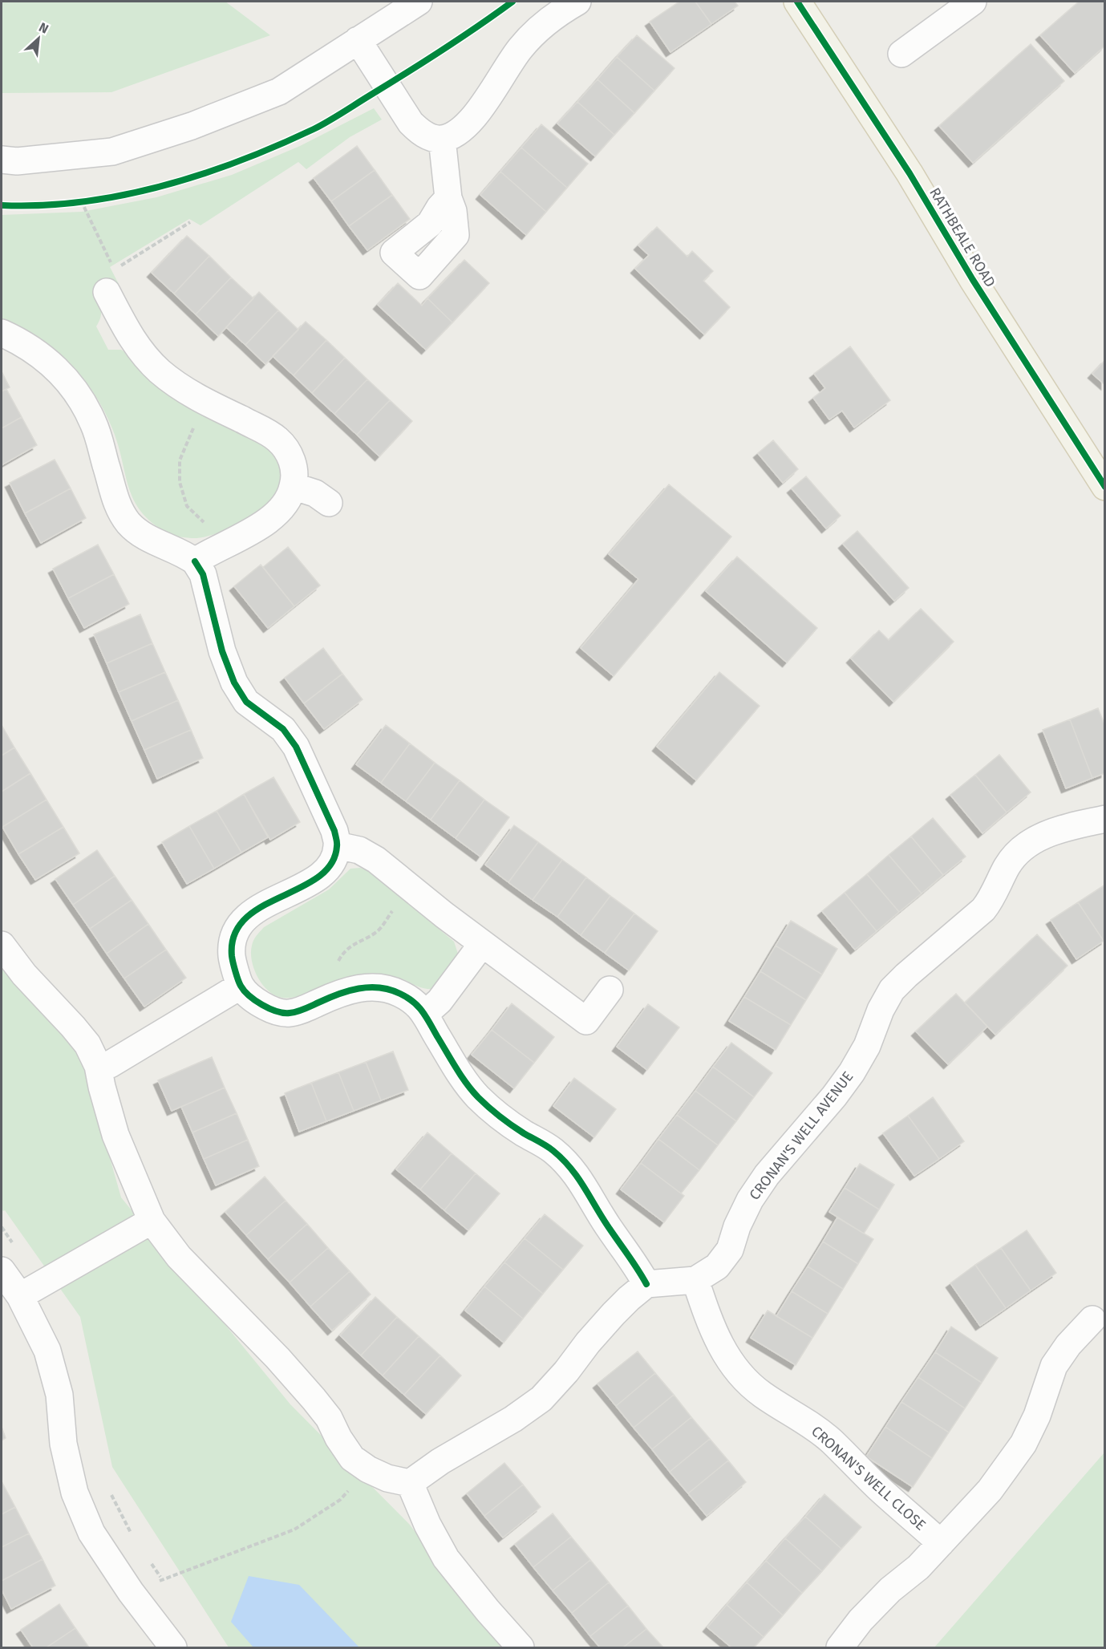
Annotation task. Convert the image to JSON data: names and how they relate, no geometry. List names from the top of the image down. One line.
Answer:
{"streets":{"main road":["RATHBEALE ROAD"],"street":["CRONAN'S WELL AVENUE","CRONAN'S WELL CLOSE"]},"crossings":[["CRONAN'S WELL AVENUE","CRONAN'S WELL CLOSE"]],"north":"top right"}
